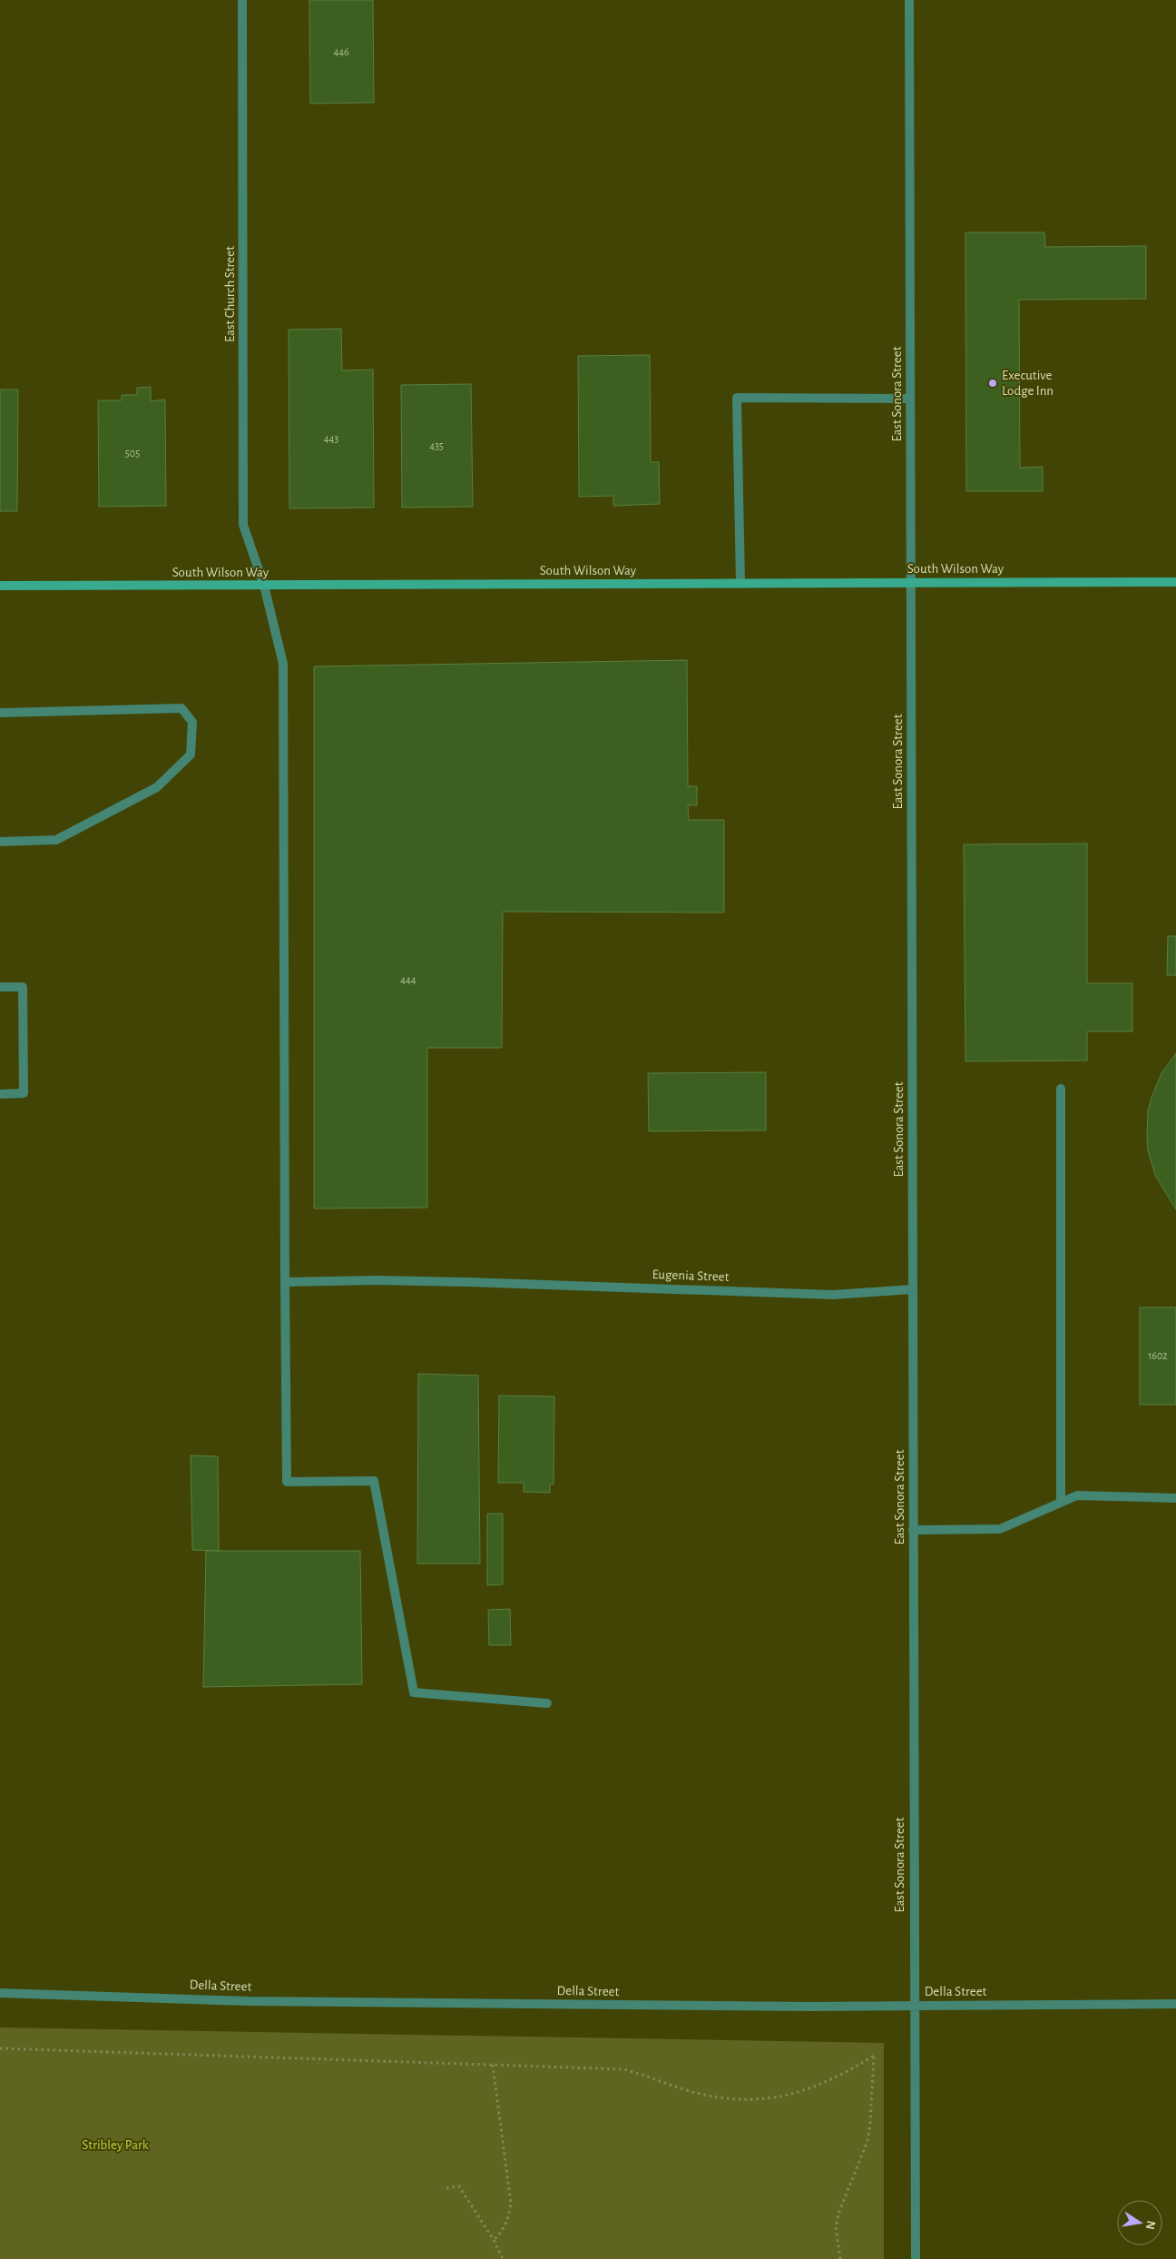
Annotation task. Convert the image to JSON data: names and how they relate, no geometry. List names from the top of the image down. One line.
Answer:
{"streets":{"main road":["South Wilson Way"],"street":["East Church Street","East Sonora Street","Eugenia Street","Della Street"]},"crossings":[["East Church Street","South Wilson Way"],["East Church Street","Eugenia Street"],["East Sonora Street","South Wilson Way"],["East Sonora Street","Eugenia Street"],["East Sonora Street","Della Street"]],"parks":["Stribley Park"],"places":["Executive Lodge Inn"],"house_numbers":["446","443","435","505","444","1602"],"north":"right"}
